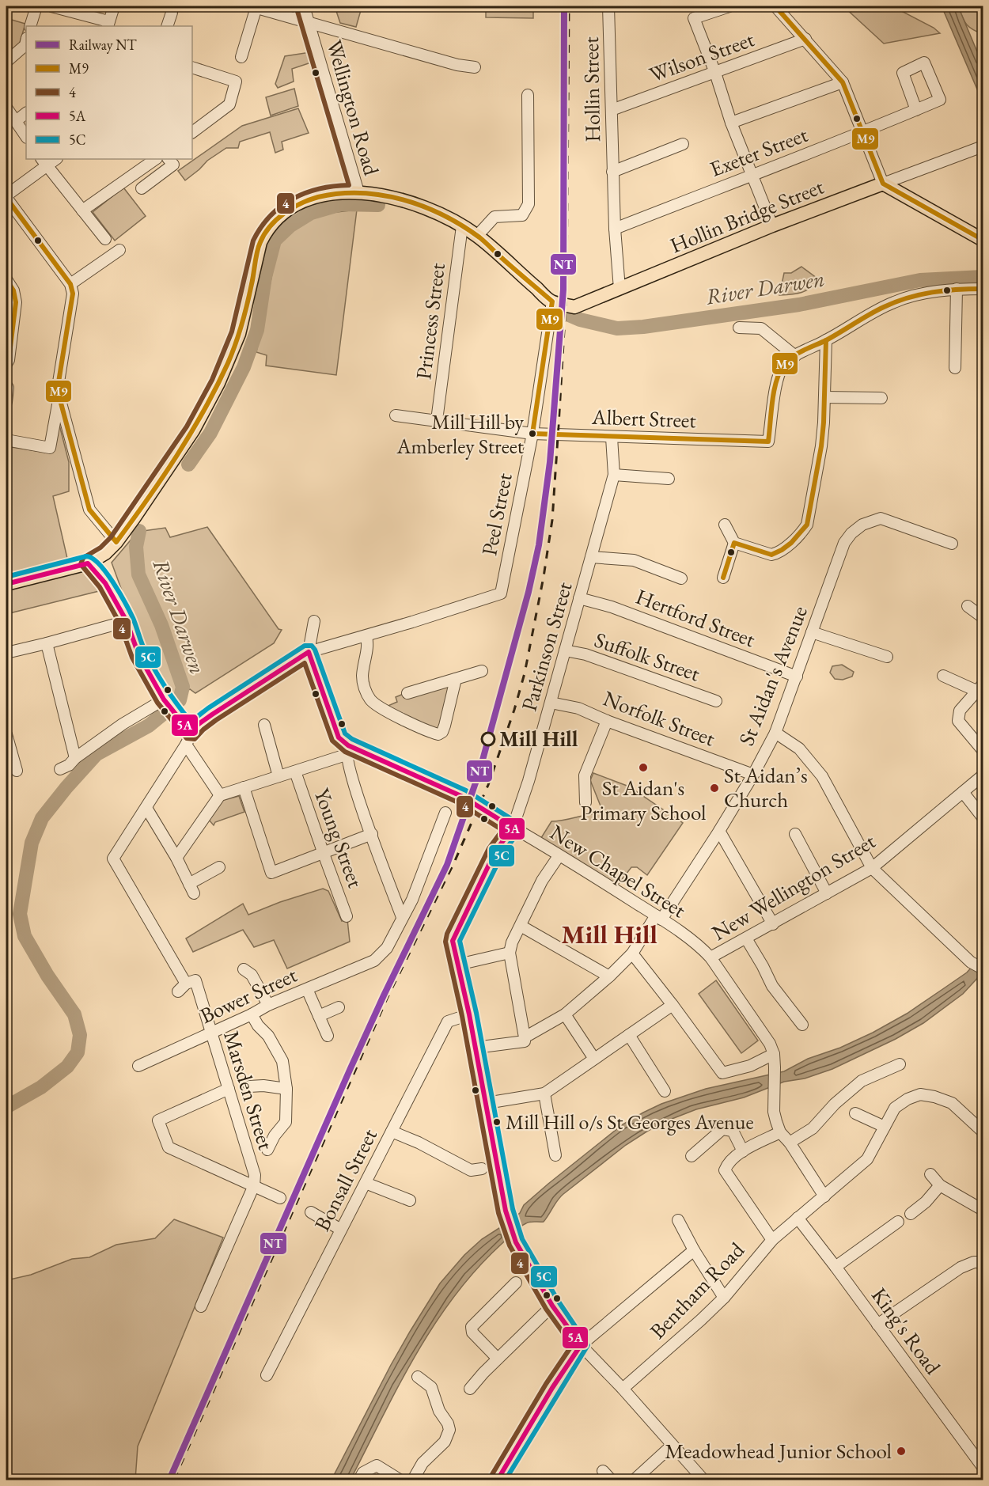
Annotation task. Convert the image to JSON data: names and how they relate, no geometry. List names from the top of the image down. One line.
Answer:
{"streets":{"main road":["Hollin Bridge Street"],"street":["Wilson Street","Hollin Street","Wellington Road","Exeter Street","Princess Street","Albert Street","Peel Street","Hertford Street","Parkinson Street","Suffolk Street","St Aidan's Avenue","Norfolk Street","Young Street","New Chapel Street","New Wellington Street","Bower Street","Marsden Street","Bonsall Street","Bentham Road","King's Road"]},"crossings":[["Wilson Street","Hollin Street"],["Hollin Street","Exeter Street"],["Hollin Street","Hollin Bridge Street"],["Wellington Road","Hollin Bridge Street"],["Hollin Bridge Street","Princess Street"],["Hollin Bridge Street","Peel Street"],["Princess Street","Albert Street"],["Albert Street","Peel Street"],["Albert Street","Parkinson Street"],["Hertford Street","Parkinson Street"],["Hertford Street","St Aidan's Avenue"],["Parkinson Street","Suffolk Street"],["Parkinson Street","St Aidan's Avenue"],["Parkinson Street","Norfolk Street"],["Parkinson Street","New Chapel Street"],["Parkinson Street","Bonsall Street"],["Parkinson Street","Bentham Road"],["St Aidan's Avenue","Norfolk Street"],["St Aidan's Avenue","New Chapel Street"],["New Chapel Street","New Wellington Street"],["Bower Street","Marsden Street"],["Bentham Road","King's Road"]],"districts":["Mill Hill"],"water":["River Darwen"],"places":["Mill Hill by Amberley Street","Mill Hill","St Aidan's Primary School","St Aidan’s Church","Mill Hill o/s St Georges Avenue","Meadowhead Junior School"],"lines":["rail line NT","transit line M9","transit line 4","transit line 5C","transit line 5A"],"legend":["Railway NT","M9","4","5A","5C"]}
